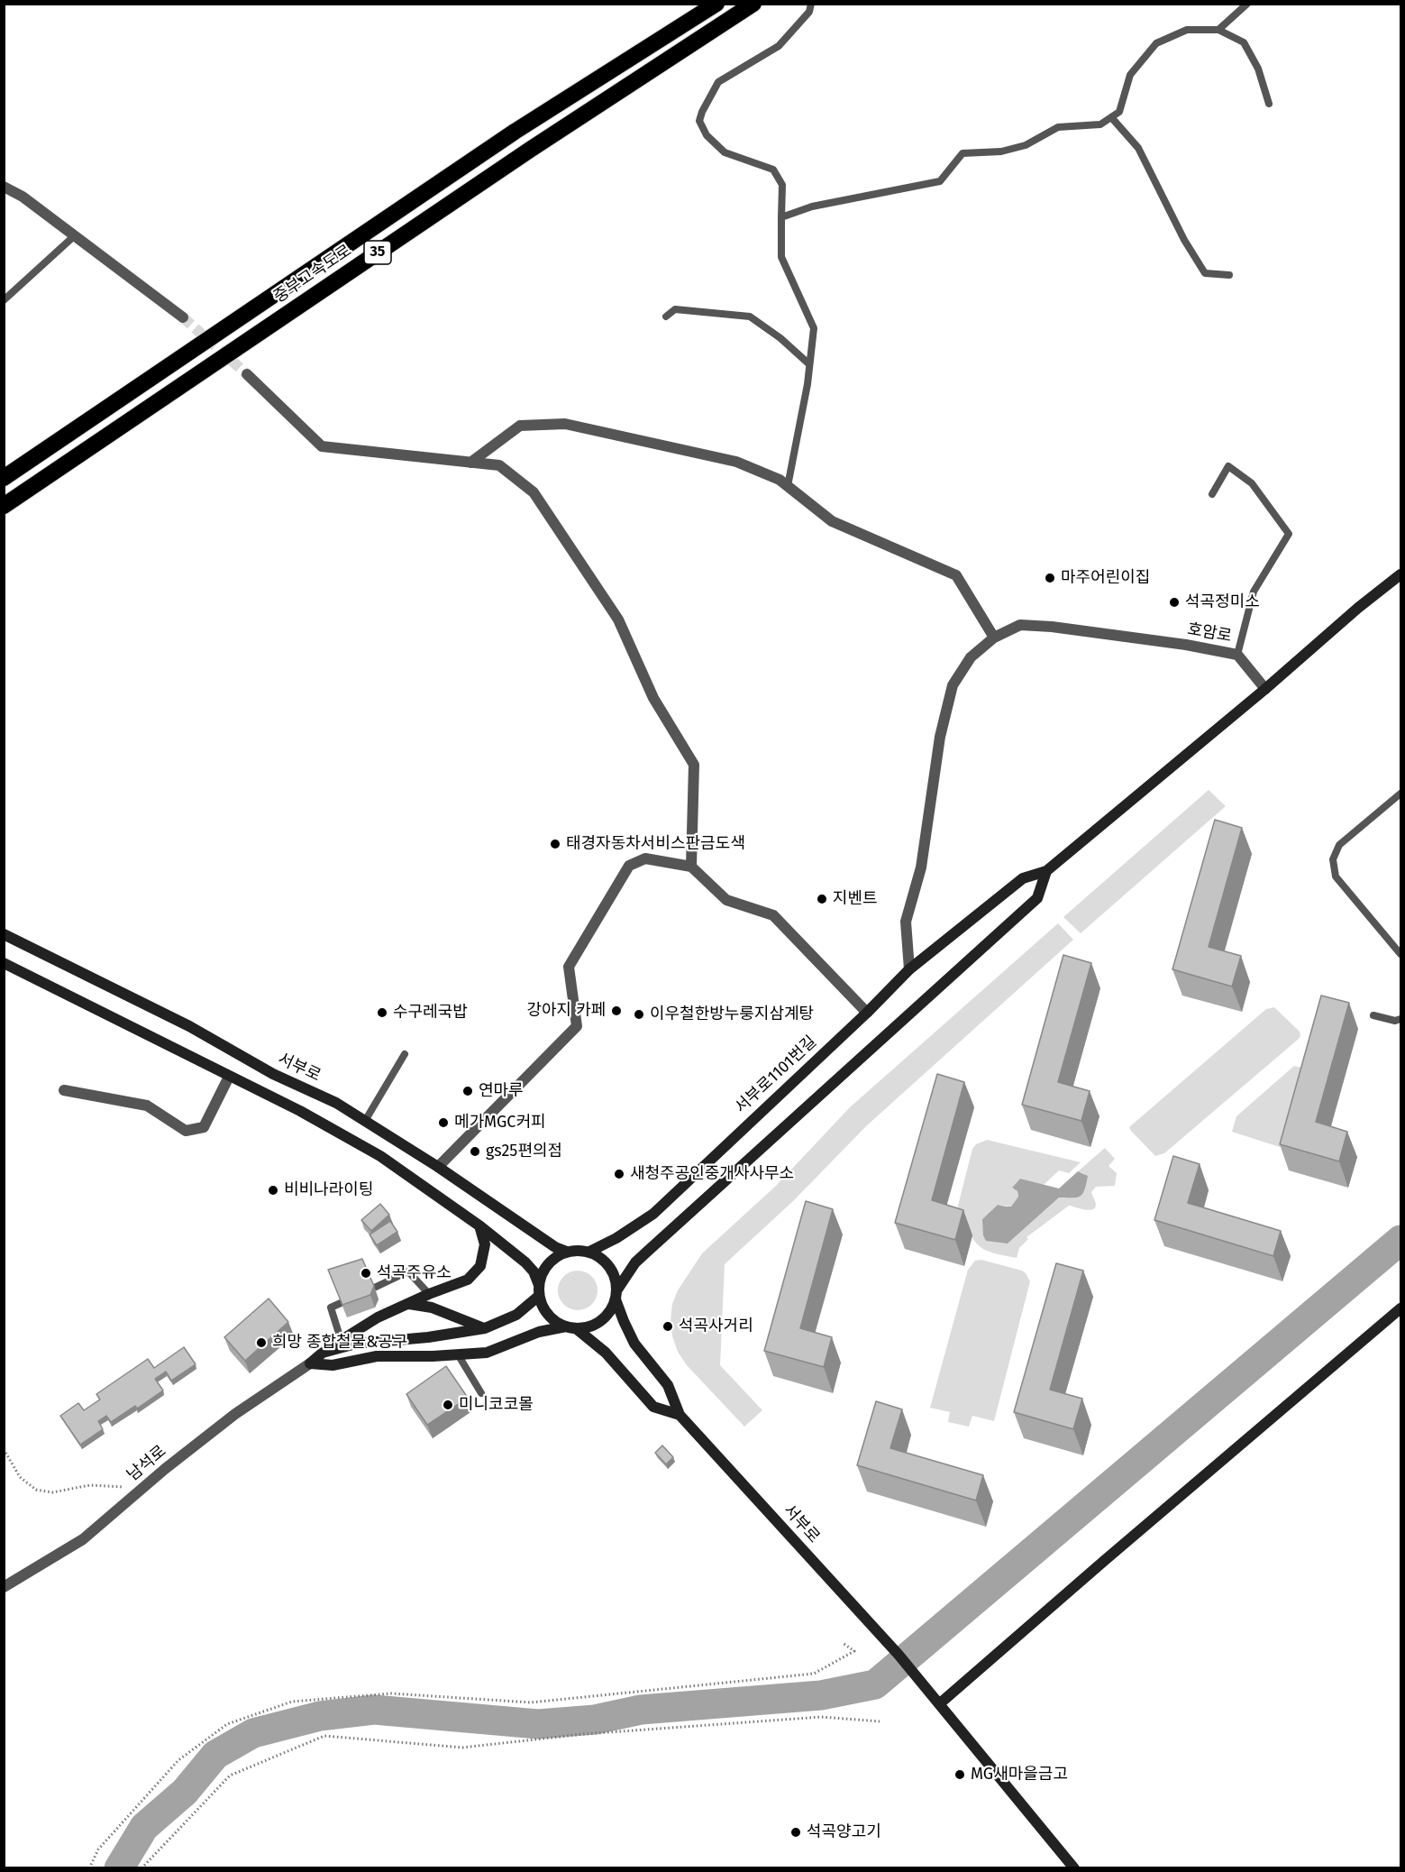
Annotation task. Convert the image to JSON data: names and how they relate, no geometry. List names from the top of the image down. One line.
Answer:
{"streets":{"highway":["35","중부고속도로"],"street":["호암로","서부로","서부로1101번길","남석로"]},"crossings":[["서부로","서부로1101번길"]],"places":["마주어린이집","석곡정미소","태경자동차서비스판금도색","지벤트","강아지 카페","수구레국밥","이우철한방누룽지삼계탕","연마루","메가MGC커피","gs25편의점","새청주공인중개사사무소","비비나라이팅","석곡주유소","석곡사거리","희망 종합철물&공구","미니코코몰","MG새마을금고","석곡양고기"]}
